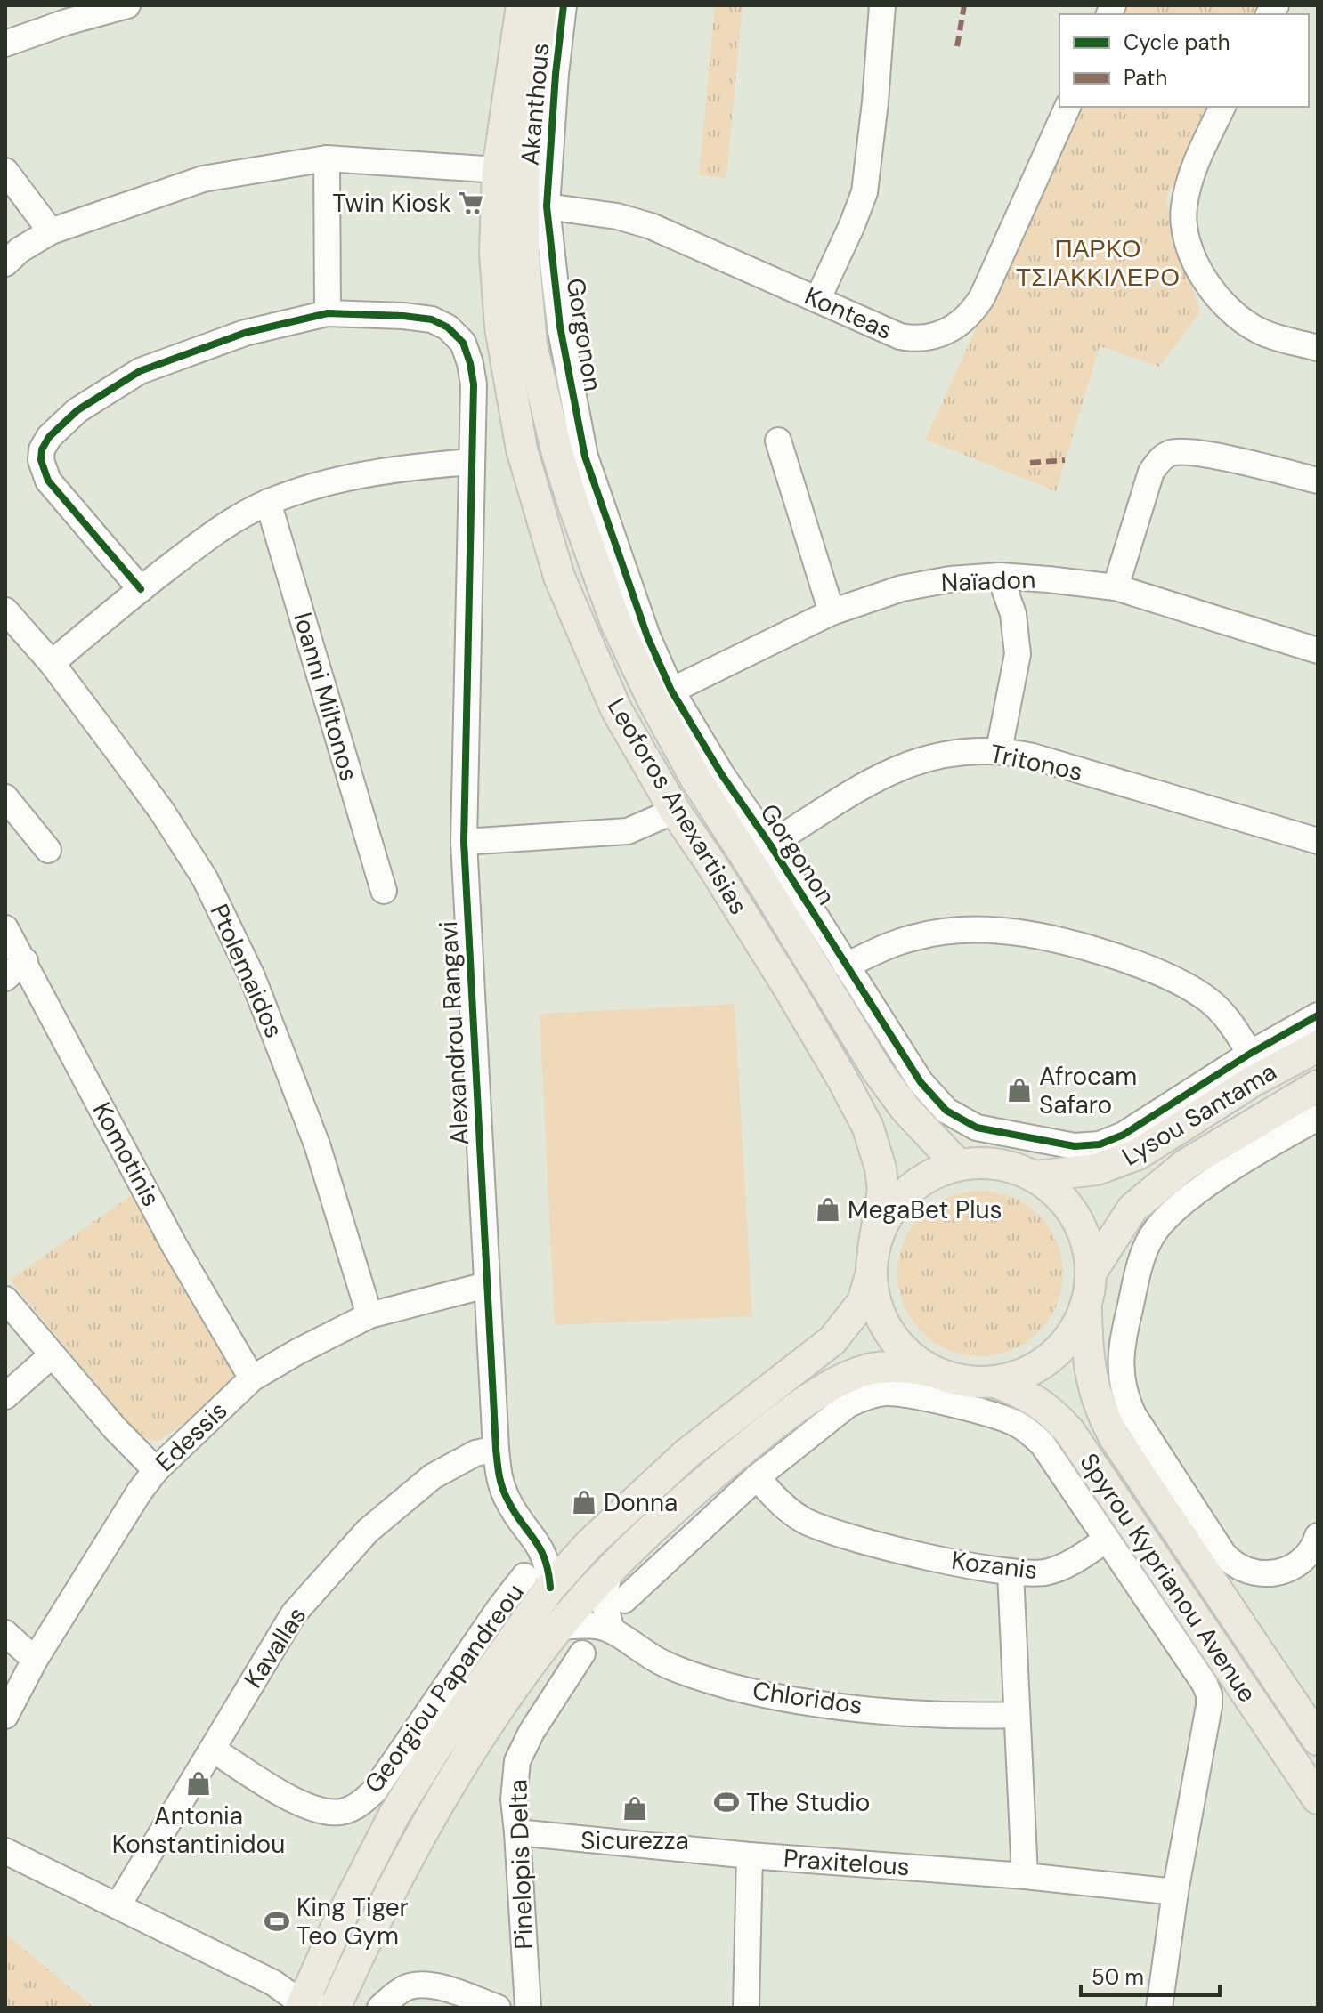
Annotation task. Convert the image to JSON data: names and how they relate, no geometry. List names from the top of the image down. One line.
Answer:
{"streets":{"main road":["Leoforos Anexartisias","Lysou Santama","Spyrou Kyprianou Avenue"],"street":["Akanthous","Konteas","Gorgonon","Naïadon","Ioanni Miltonos","Tritonos","Ptolemaidos","Alexandrou Rangavi","Komotinis","Edessis","Kozanis","Kavallas","Georgiou Papandreou","Chloridos","Praxitelous","Pinelopis Delta"]},"crossings":[["Akanthous","Konteas"],["Akanthous","Gorgonon"],["Konteas","Gorgonon"],["Gorgonon","Naïadon"],["Gorgonon","Tritonos"],["Leoforos Anexartisias","Lysou Santama"],["Leoforos Anexartisias","Spyrou Kyprianou Avenue"],["Ptolemaidos","Edessis"],["Alexandrou Rangavi","Edessis"],["Alexandrou Rangavi","Kavallas"],["Alexandrou Rangavi","Georgiou Papandreou"],["Lysou Santama","Spyrou Kyprianou Avenue"],["Komotinis","Edessis"],["Kavallas","Georgiou Papandreou"],["Praxitelous","Pinelopis Delta"]],"parks":["ΠΑΡΚΟ ΤΣΙΑΚΚΙΛΕΡΟ"],"places":{"supermarket":["Twin Kiosk"],"shop":["Afrocam Safaro","MegaBet Plus","Donna","Antonia Konstantinidou","Sicurezza"],"sports":["The Studio","King Tiger Teo Gym"]},"legend":["Cycle path","Path"],"scale_bar":"50 m"}
